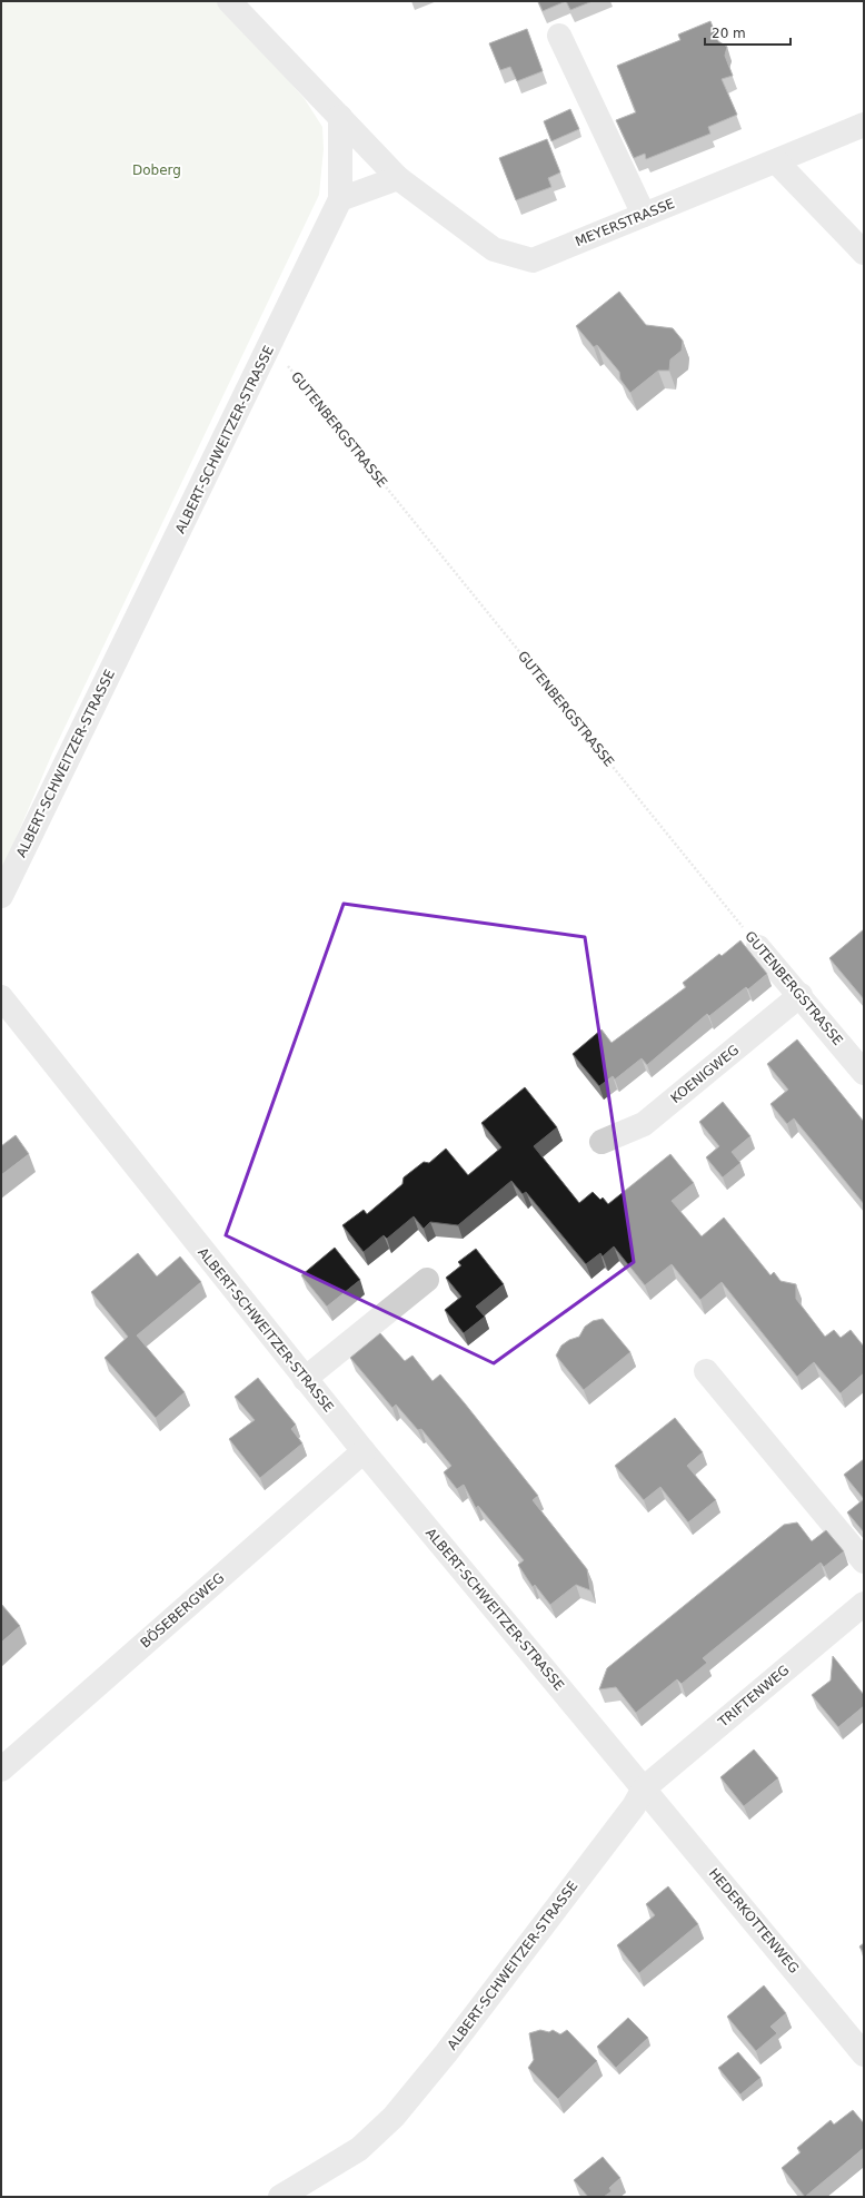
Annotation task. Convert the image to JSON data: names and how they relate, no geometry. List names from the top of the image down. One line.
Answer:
{"streets":{"street":["MEYERSTRASSE","GUTENBERGSTRASSE","ALBERT-SCHWEITZER-STRASSE","KOENIGWEG","BÖSEBERGWEG","TRIFTENWEG","HEDERKOTTENWEG"]},"crossings":[["MEYERSTRASSE","ALBERT-SCHWEITZER-STRASSE"],["GUTENBERGSTRASSE","ALBERT-SCHWEITZER-STRASSE"],["GUTENBERGSTRASSE","KOENIGWEG"],["ALBERT-SCHWEITZER-STRASSE","BÖSEBERGWEG"],["ALBERT-SCHWEITZER-STRASSE","TRIFTENWEG"],["ALBERT-SCHWEITZER-STRASSE","HEDERKOTTENWEG"],["TRIFTENWEG","HEDERKOTTENWEG"]],"parks":["Doberg"],"scale_bar":"20 m"}
